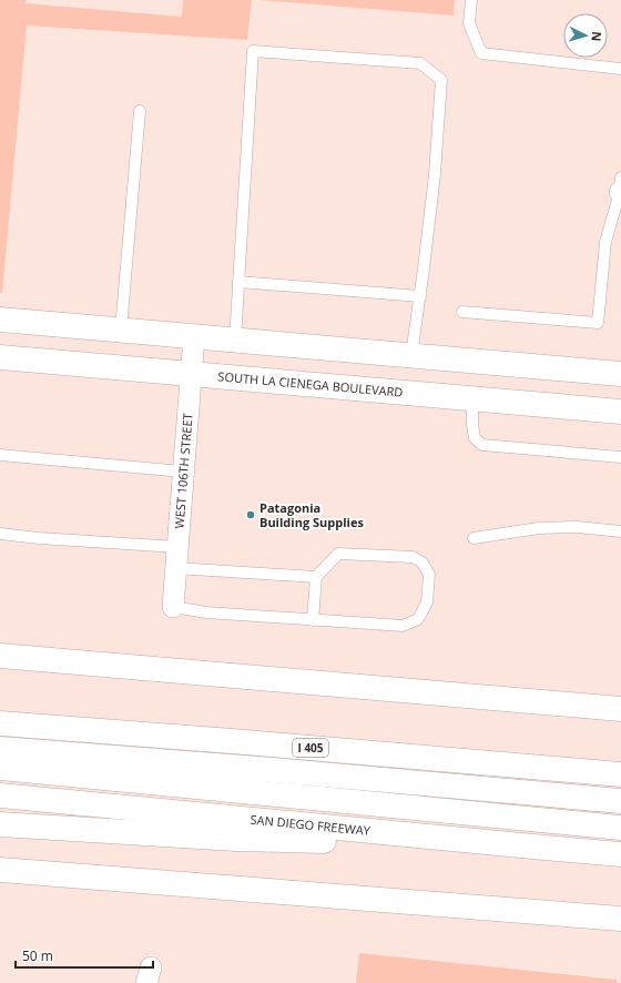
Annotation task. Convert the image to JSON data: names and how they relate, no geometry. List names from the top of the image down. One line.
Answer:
{"streets":{"main road":["SOUTH LA CIENEGA BOULEVARD","I 405","SAN DIEGO FREEWAY"],"street":["WEST 106TH STREET"]},"crossings":[["SOUTH LA CIENEGA BOULEVARD","WEST 106TH STREET"]],"places":["Patagonia Building Supplies"],"scale_bar":"50 m","north":"right"}
